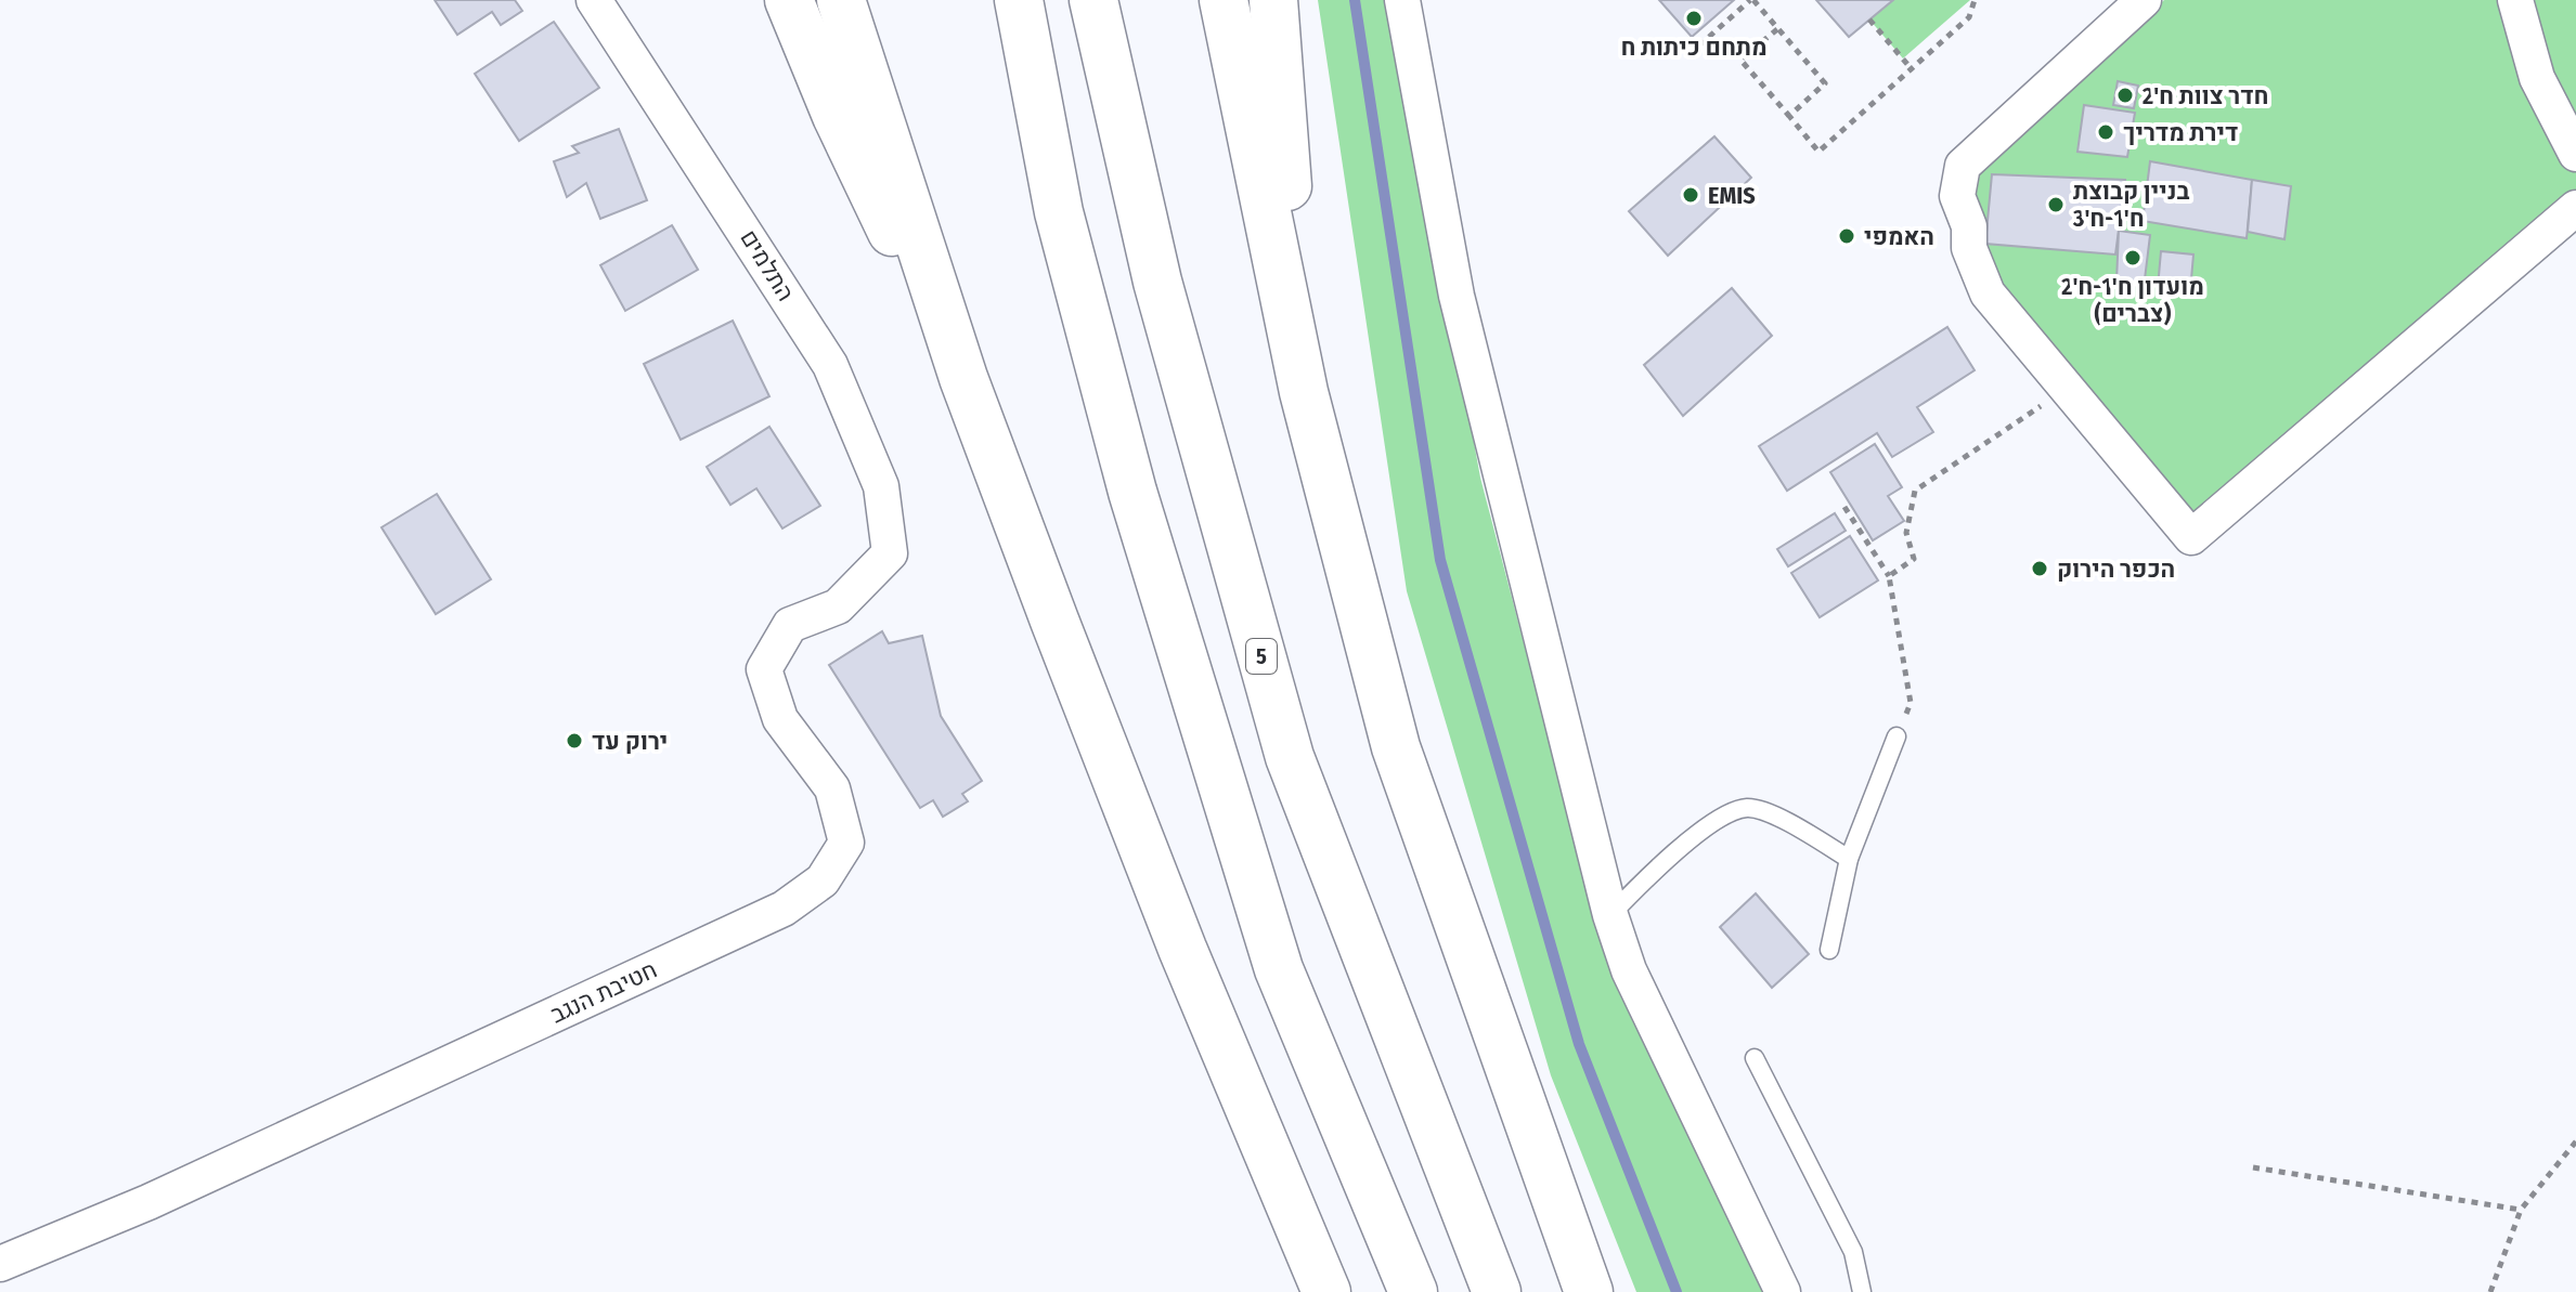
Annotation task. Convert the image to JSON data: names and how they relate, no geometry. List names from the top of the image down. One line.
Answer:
{"streets":{"highway":["5"],"street":["התלמים","חטיבת הנגב"]},"crossings":[["התלמים","חטיבת הנגב"]],"places":["מתחם כיתות ח","חדר צוות ח'2","דירת מדריך","EMIS","בניין קבוצת ח'1-ח'3","האמפי","מועדון ח'1-ח'2 (צברים)","הכפר הירוק","ירוק עד"]}
